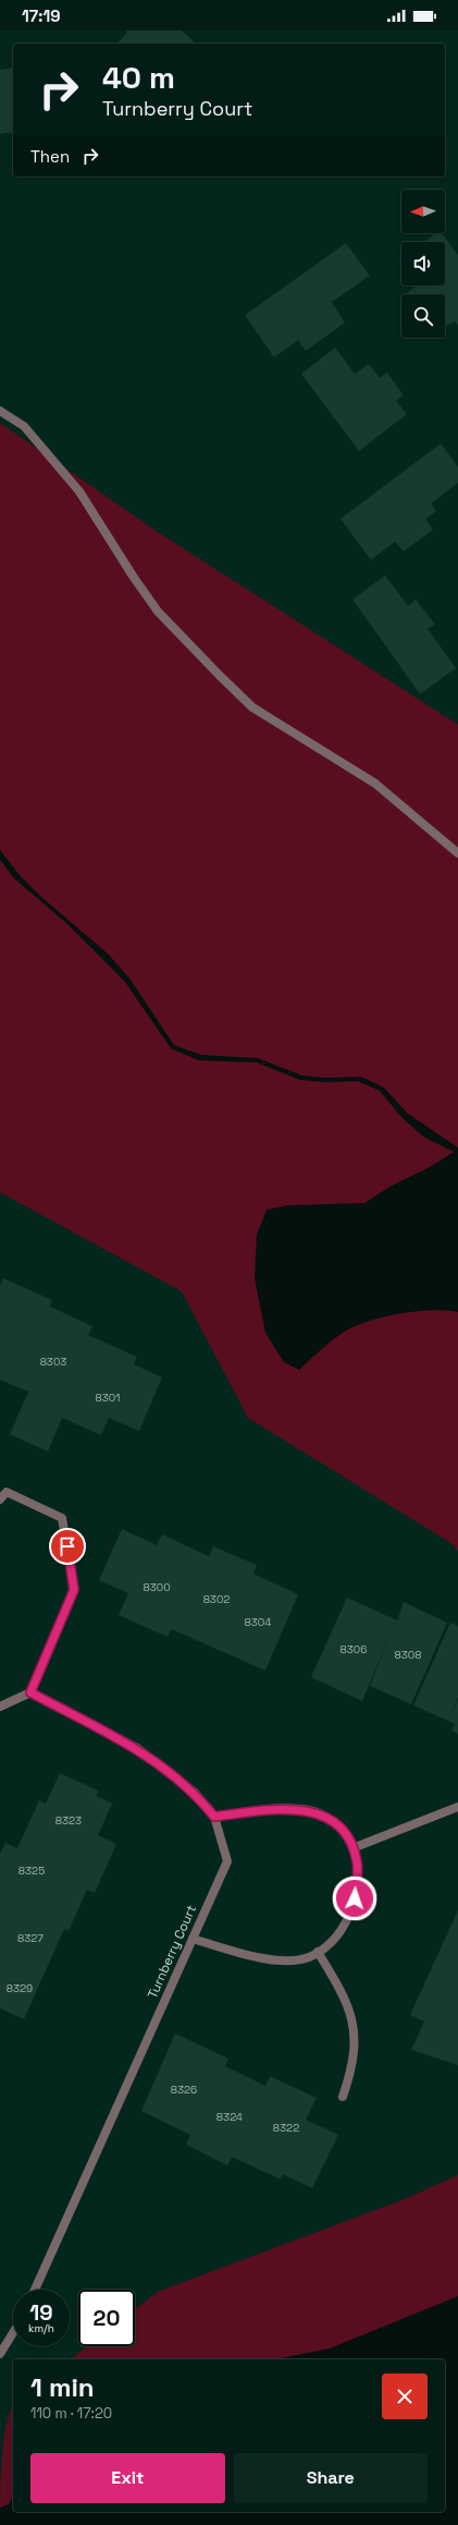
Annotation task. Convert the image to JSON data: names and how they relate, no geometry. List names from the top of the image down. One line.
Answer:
{"streets":{"street":["Turnberry Court"]},"house_numbers":["8303","8301","8300","8302","8304","8306","8308","8323","8325","8327","8329","8326","8324","8322"],"north":"left","page":{"status":"17:19","turn":["40 m","Turnberry Court"],"then":"Then","speed":"19 km/h","limit":"20","heading":["1 min","110 m · 17:20"],"buttons":["Exit","Share"]}}
